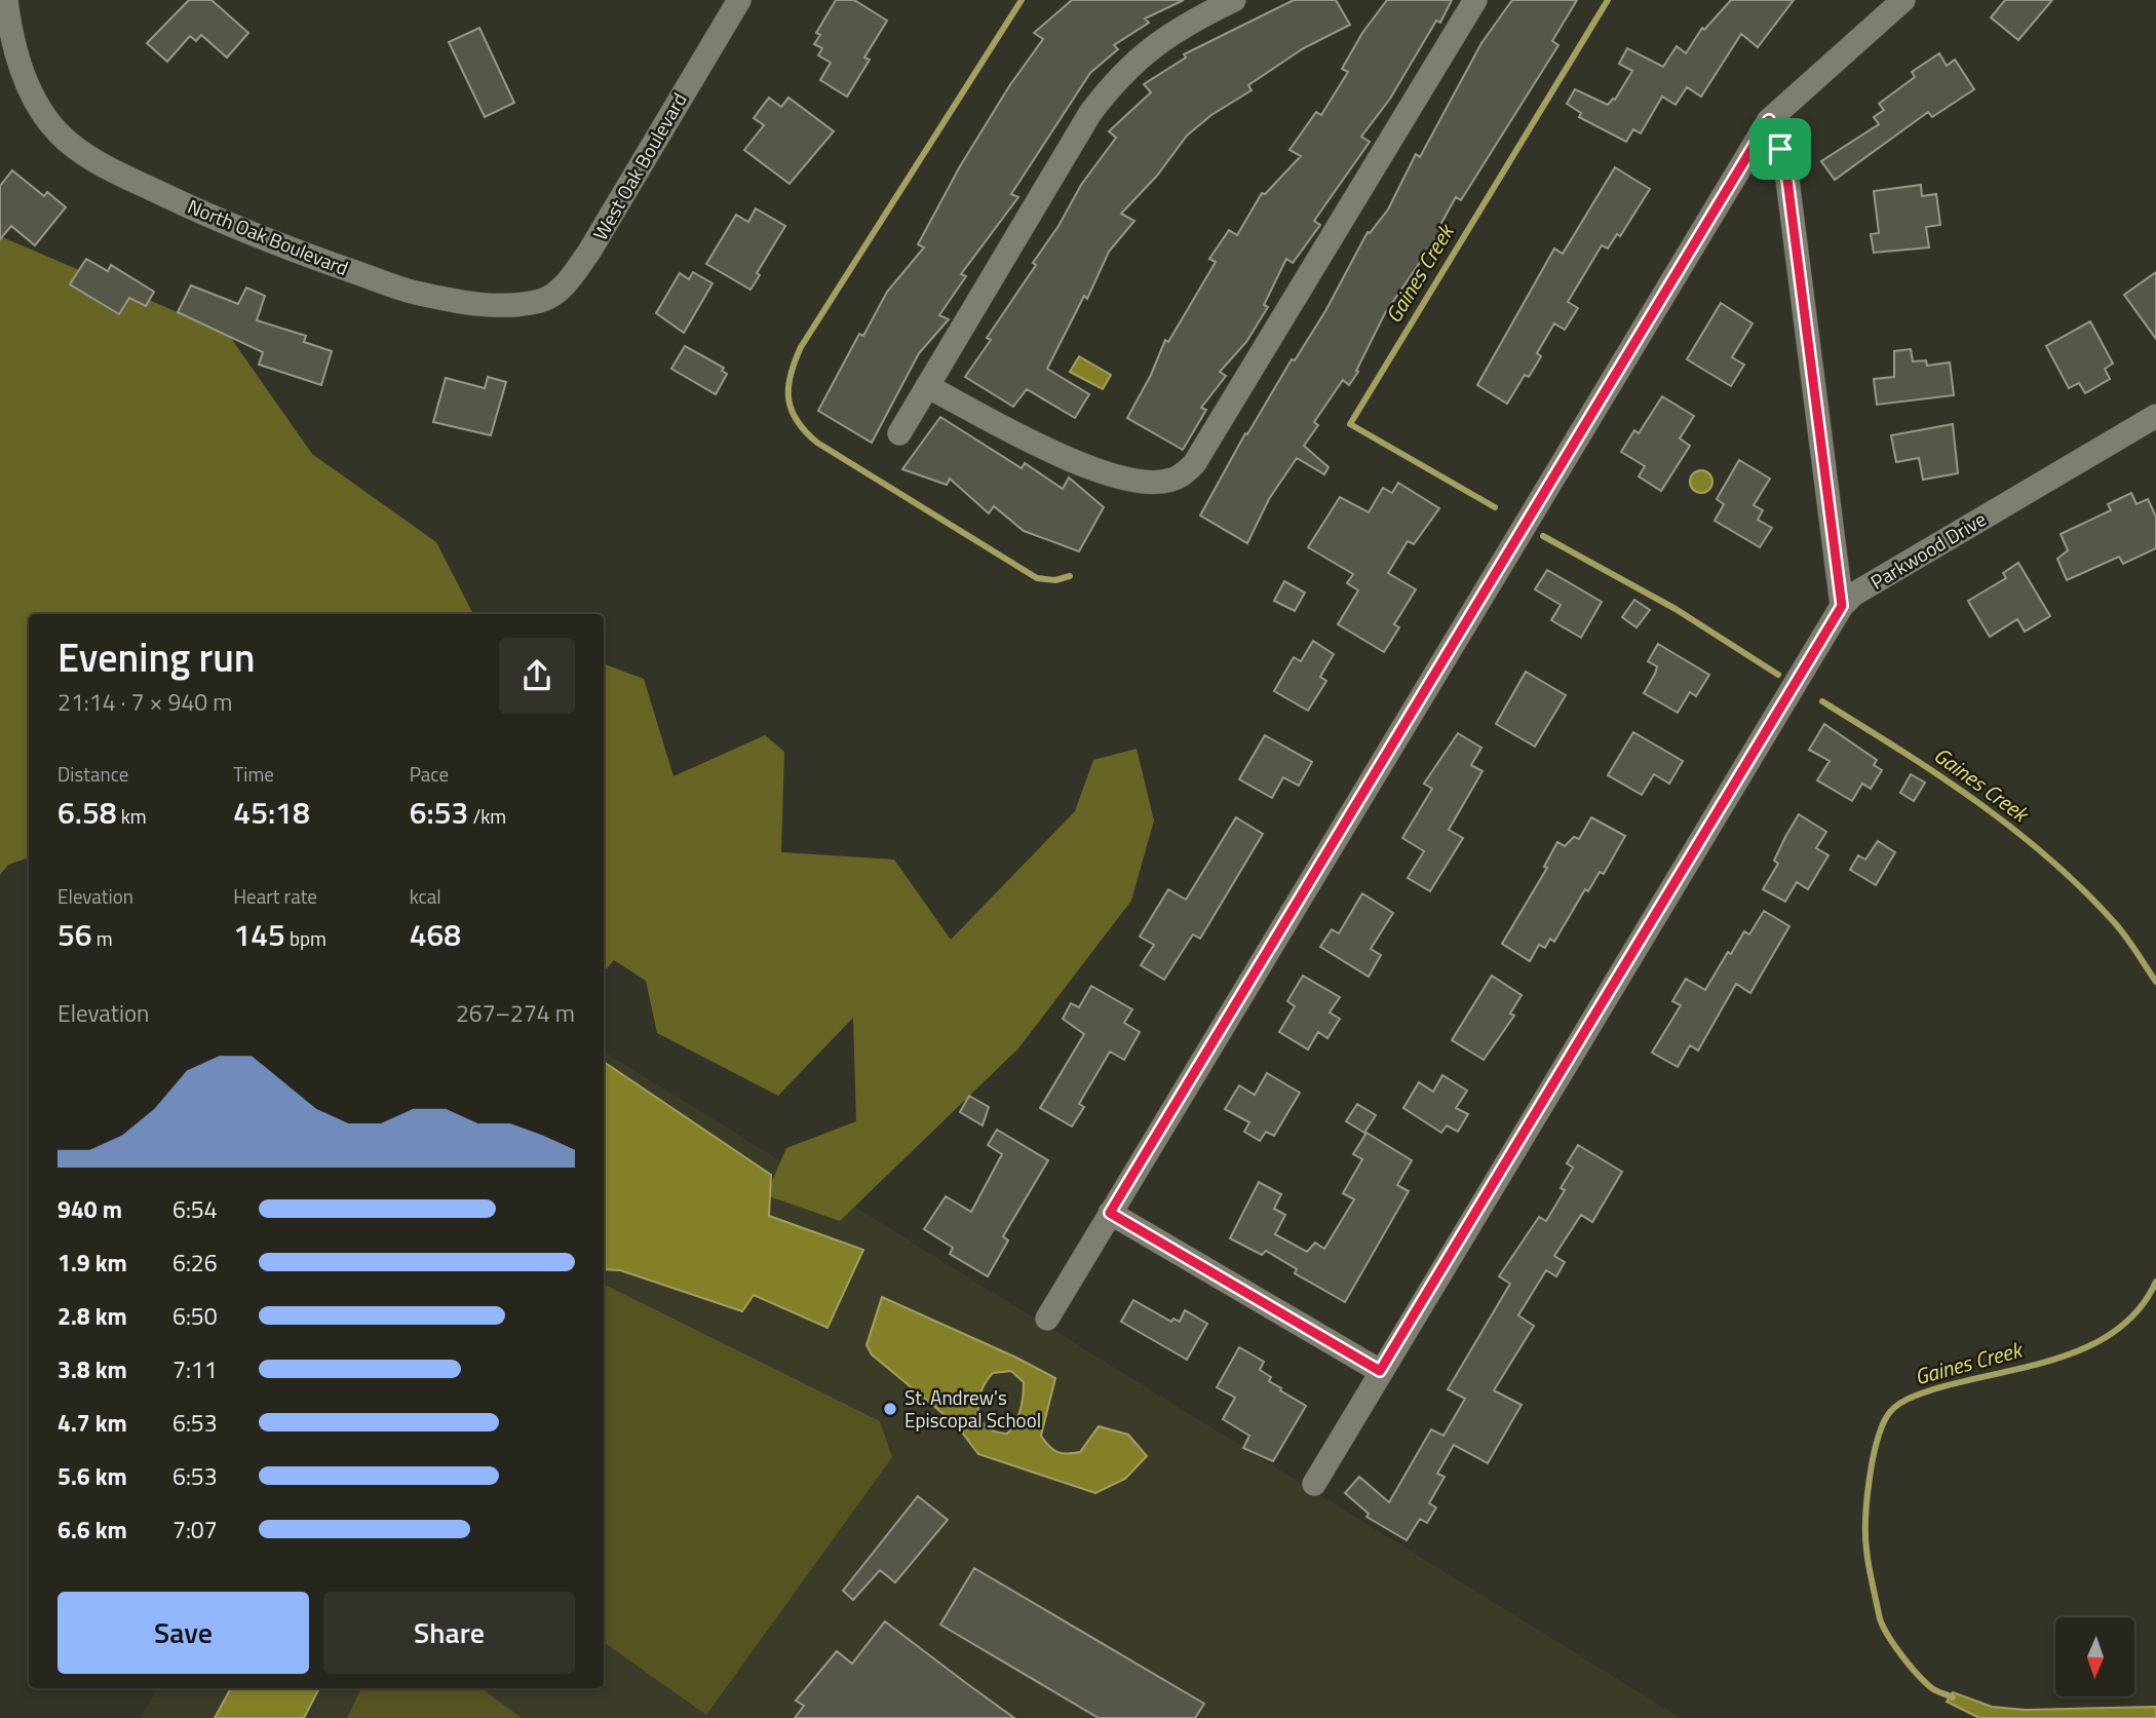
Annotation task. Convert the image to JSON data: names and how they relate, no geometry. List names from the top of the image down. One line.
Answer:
{"streets":{"street":["West Oak Boulevard","North Oak Boulevard","Parkwood Drive"]},"crossings":[["West Oak Boulevard","North Oak Boulevard"]],"water":["Gaines Creek"],"places":["St. Andrew's Episcopal School"],"north":"bottom","page":{"heading":["Evening run","21:14 · 7 × 940 m"],"stats":[["Distance","6.58 km"],["Time","45:18"],["Pace","6:53 /km"],["Elevation","56 m"],["Heart rate","145 bpm"],["kcal","468"]],"chart":["Elevation","267–274 m"],"list":[{"name":"940 m","note":"6:54"},{"name":"1.9 km","note":"6:26"},{"name":"2.8 km","note":"6:50"},{"name":"3.8 km","note":"7:11"},{"name":"4.7 km","note":"6:53"},{"name":"5.6 km","note":"6:53"},{"name":"6.6 km","note":"7:07"}],"buttons":["Save","Share"]}}
